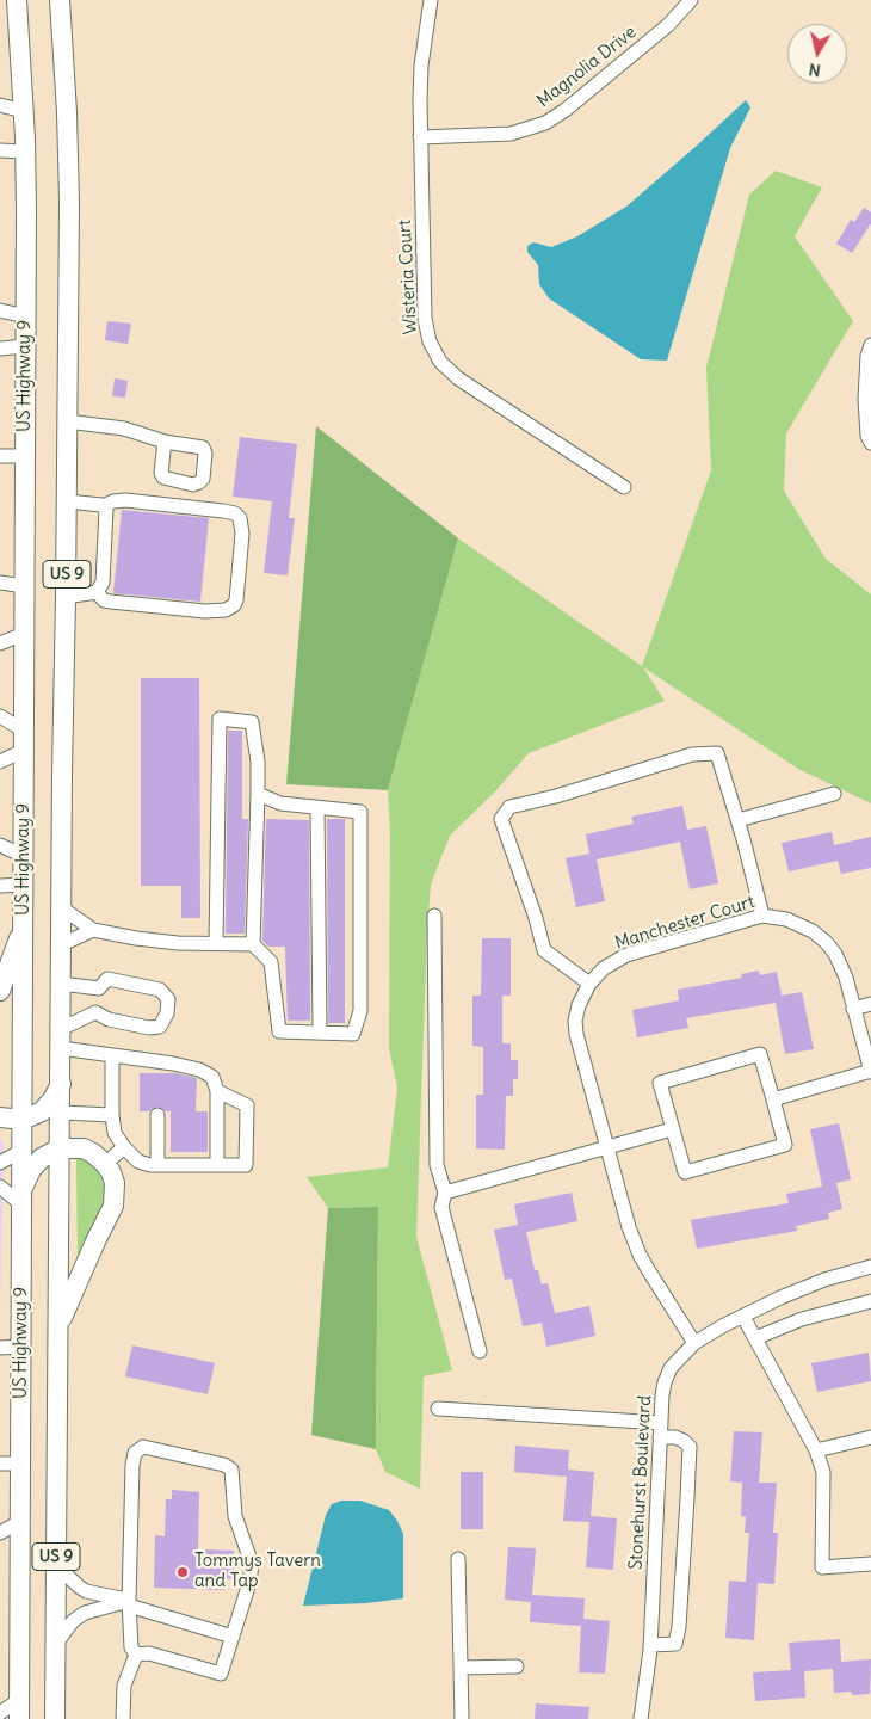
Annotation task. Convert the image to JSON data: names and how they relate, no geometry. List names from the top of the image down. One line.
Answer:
{"streets":{"highway":["US Highway 9","US 9"],"street":["Magnolia Drive","Wisteria Court","Manchester Court","Stonehurst Boulevard"]},"crossings":[["Magnolia Drive","Wisteria Court"],["Manchester Court","Stonehurst Boulevard"]],"places":["Tommys Tavern and Tap"],"north":"bottom"}
